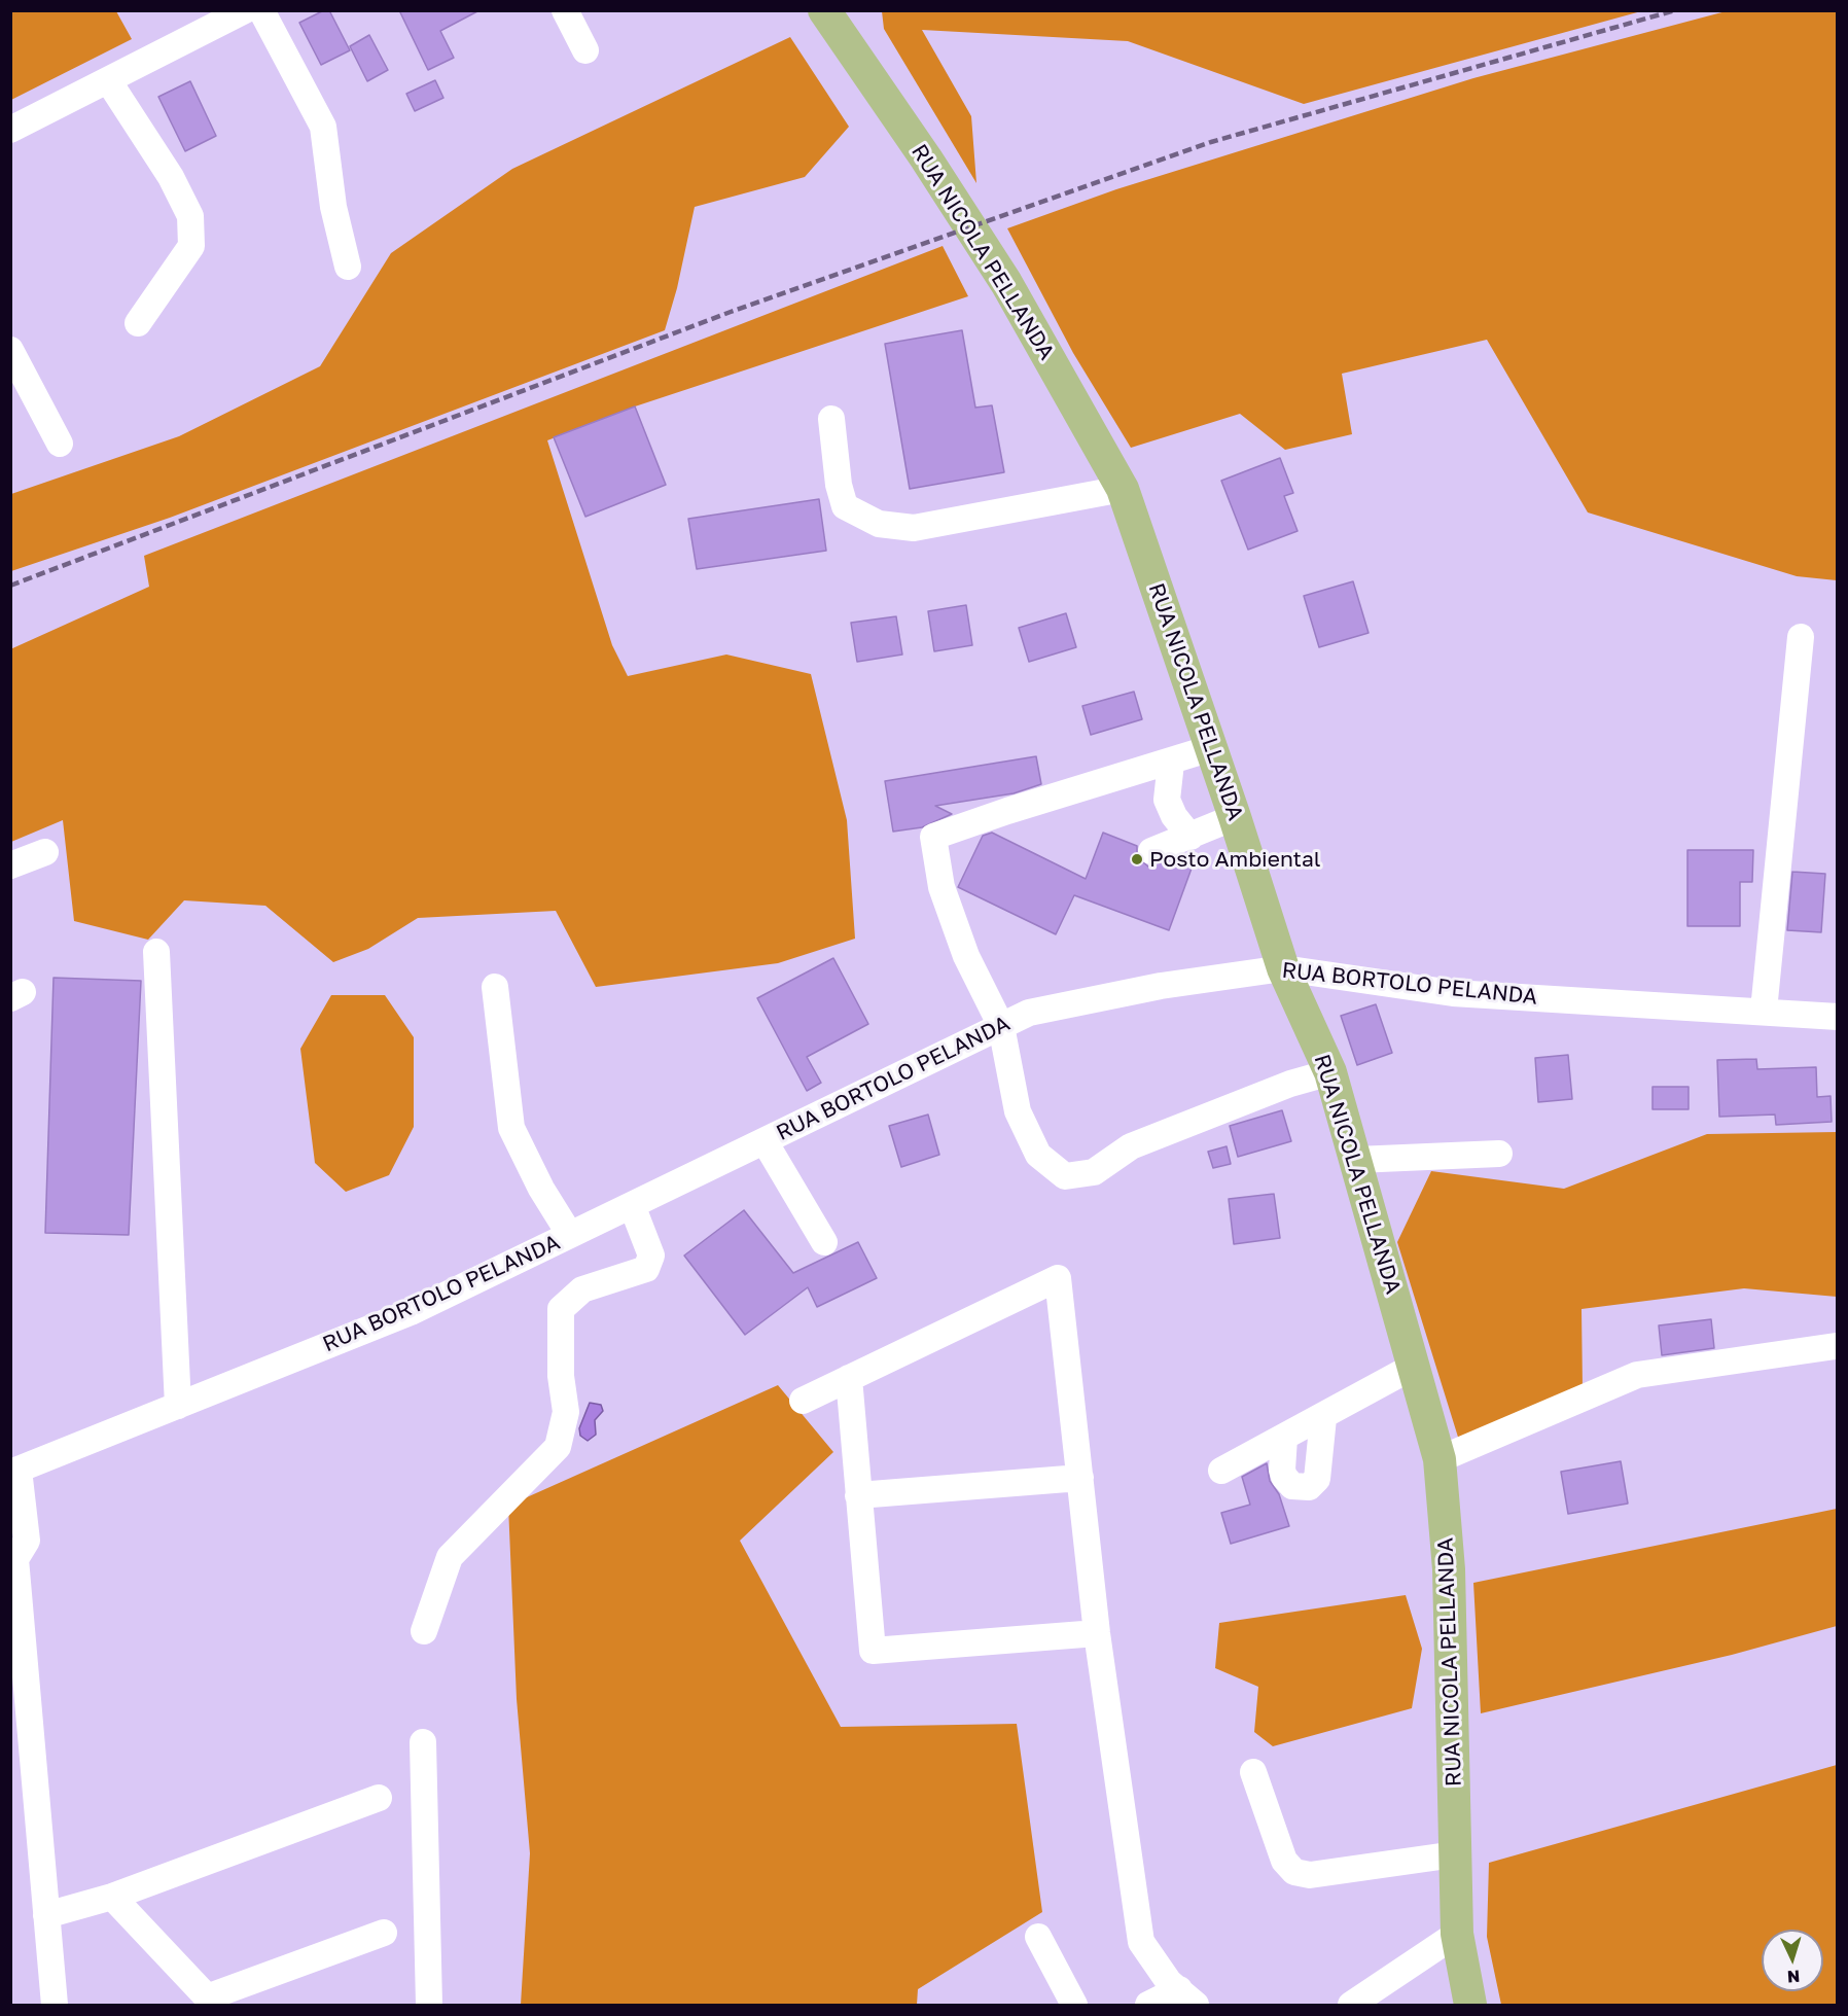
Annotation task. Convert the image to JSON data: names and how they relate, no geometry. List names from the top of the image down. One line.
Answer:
{"streets":{"main road":["RUA NICOLA PELLANDA"],"street":["RUA BORTOLO PELANDA"]},"crossings":[["RUA NICOLA PELLANDA","RUA BORTOLO PELANDA"]],"places":["Posto Ambiental"],"north":"bottom"}
